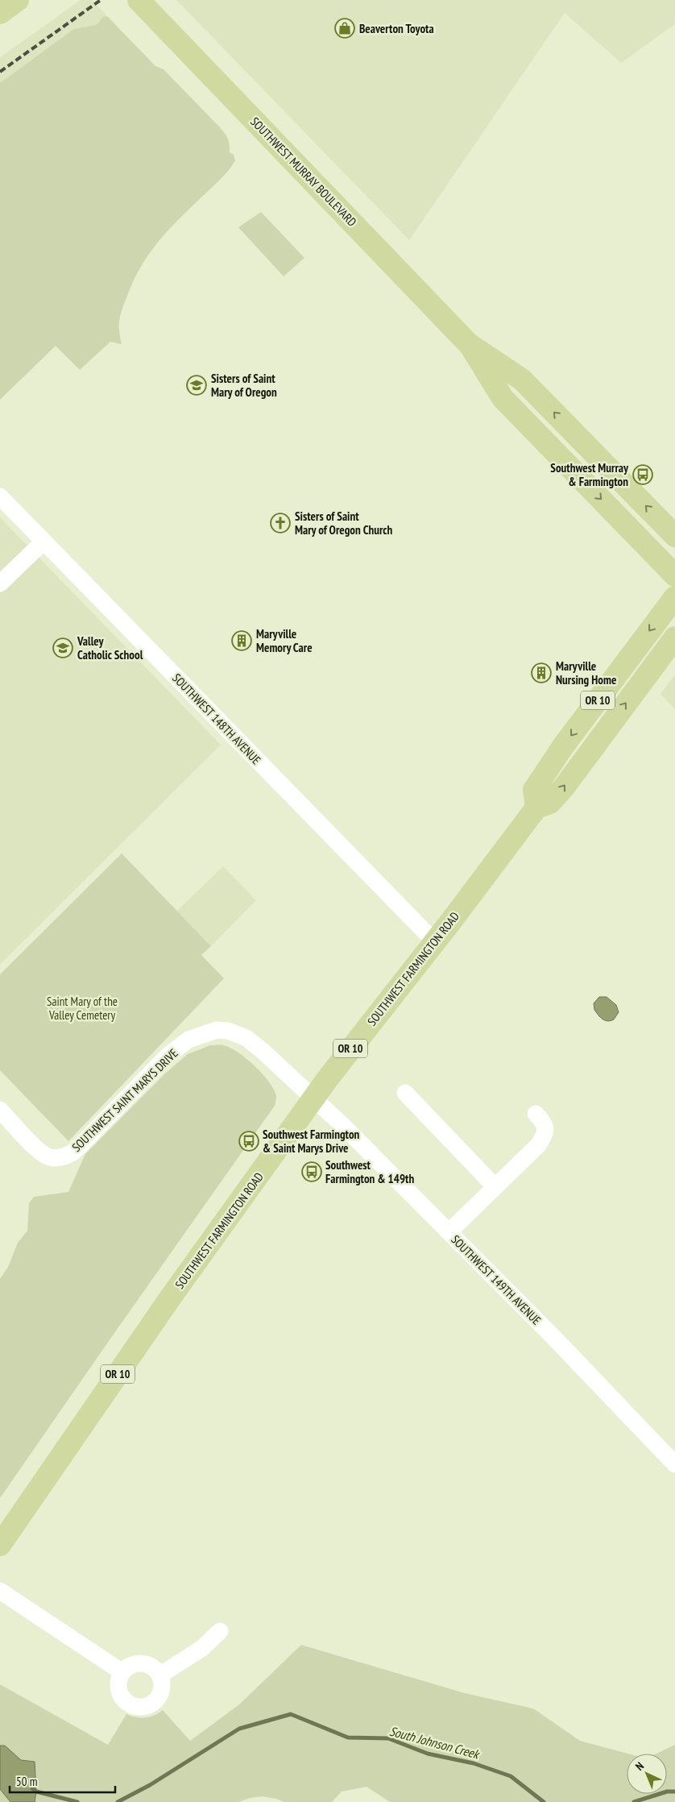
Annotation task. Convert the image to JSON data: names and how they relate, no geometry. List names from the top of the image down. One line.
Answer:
{"streets":{"main road":["SOUTHWEST MURRAY BOULEVARD","OR 10","SOUTHWEST FARMINGTON ROAD"],"street":["SOUTHWEST 148TH AVENUE","SOUTHWEST SAINT MARYS DRIVE","SOUTHWEST 149TH AVENUE"]},"crossings":[["OR 10","SOUTHWEST FARMINGTON ROAD"],["SOUTHWEST 148TH AVENUE","SOUTHWEST FARMINGTON ROAD"],["SOUTHWEST FARMINGTON ROAD","SOUTHWEST SAINT MARYS DRIVE"],["SOUTHWEST FARMINGTON ROAD","SOUTHWEST 149TH AVENUE"],["SOUTHWEST SAINT MARYS DRIVE","SOUTHWEST 149TH AVENUE"]],"water":["South Johnson Creek"],"parks":["Saint Mary of the Valley Cemetery"],"places":{"shop":["Beaverton Toyota"],"school or university":["Sisters of Saint Mary of Oregon","Valley Catholic School"],"bus stop":["Southwest Murray & Farmington","Southwest Farmington & Saint Marys Drive","Southwest Farmington & 149th"],"church":["Sisters of Saint Mary of Oregon Church"],"building":["Maryville Memory Care","Maryville Nursing Home"]},"scale_bar":"50 m","north":"top left"}
